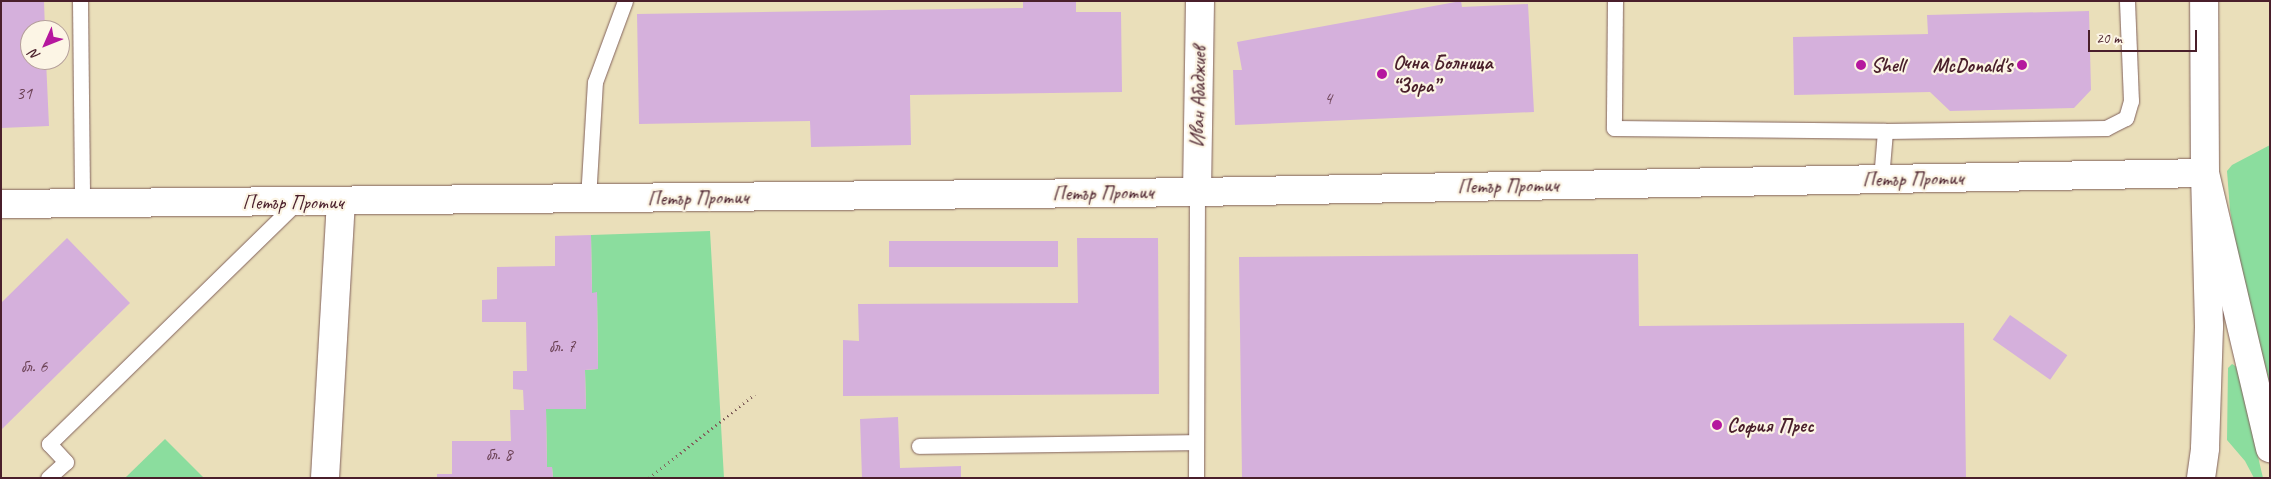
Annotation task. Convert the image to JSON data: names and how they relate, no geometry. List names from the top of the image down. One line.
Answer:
{"streets":{"main road":["Иван Абаджиев","Петър Протич"]},"crossings":[["Иван Абаджиев","Петър Протич"]],"places":["Shell","McDonald's","Очна Болница “Зора”","София Прес"],"house_numbers":["31","4","бл. 7","бл. 6","бл. 8"],"scale_bar":"20 m","north":"bottom left"}
